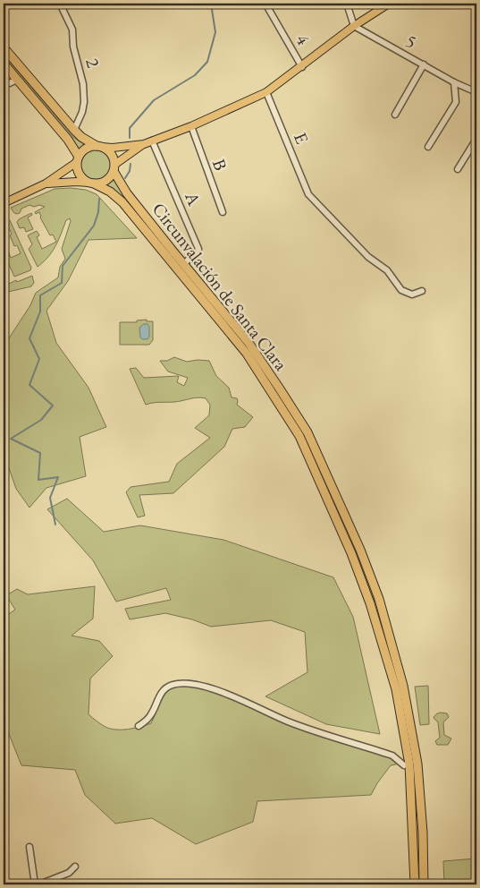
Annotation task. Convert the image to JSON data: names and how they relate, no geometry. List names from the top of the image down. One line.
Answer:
{"streets":{"highway":["Circunvalación de Santa Clara"],"street":["4","5","2","E","B","A"]},"crossings":[["A","Circunvalación de Santa Clara"]]}
